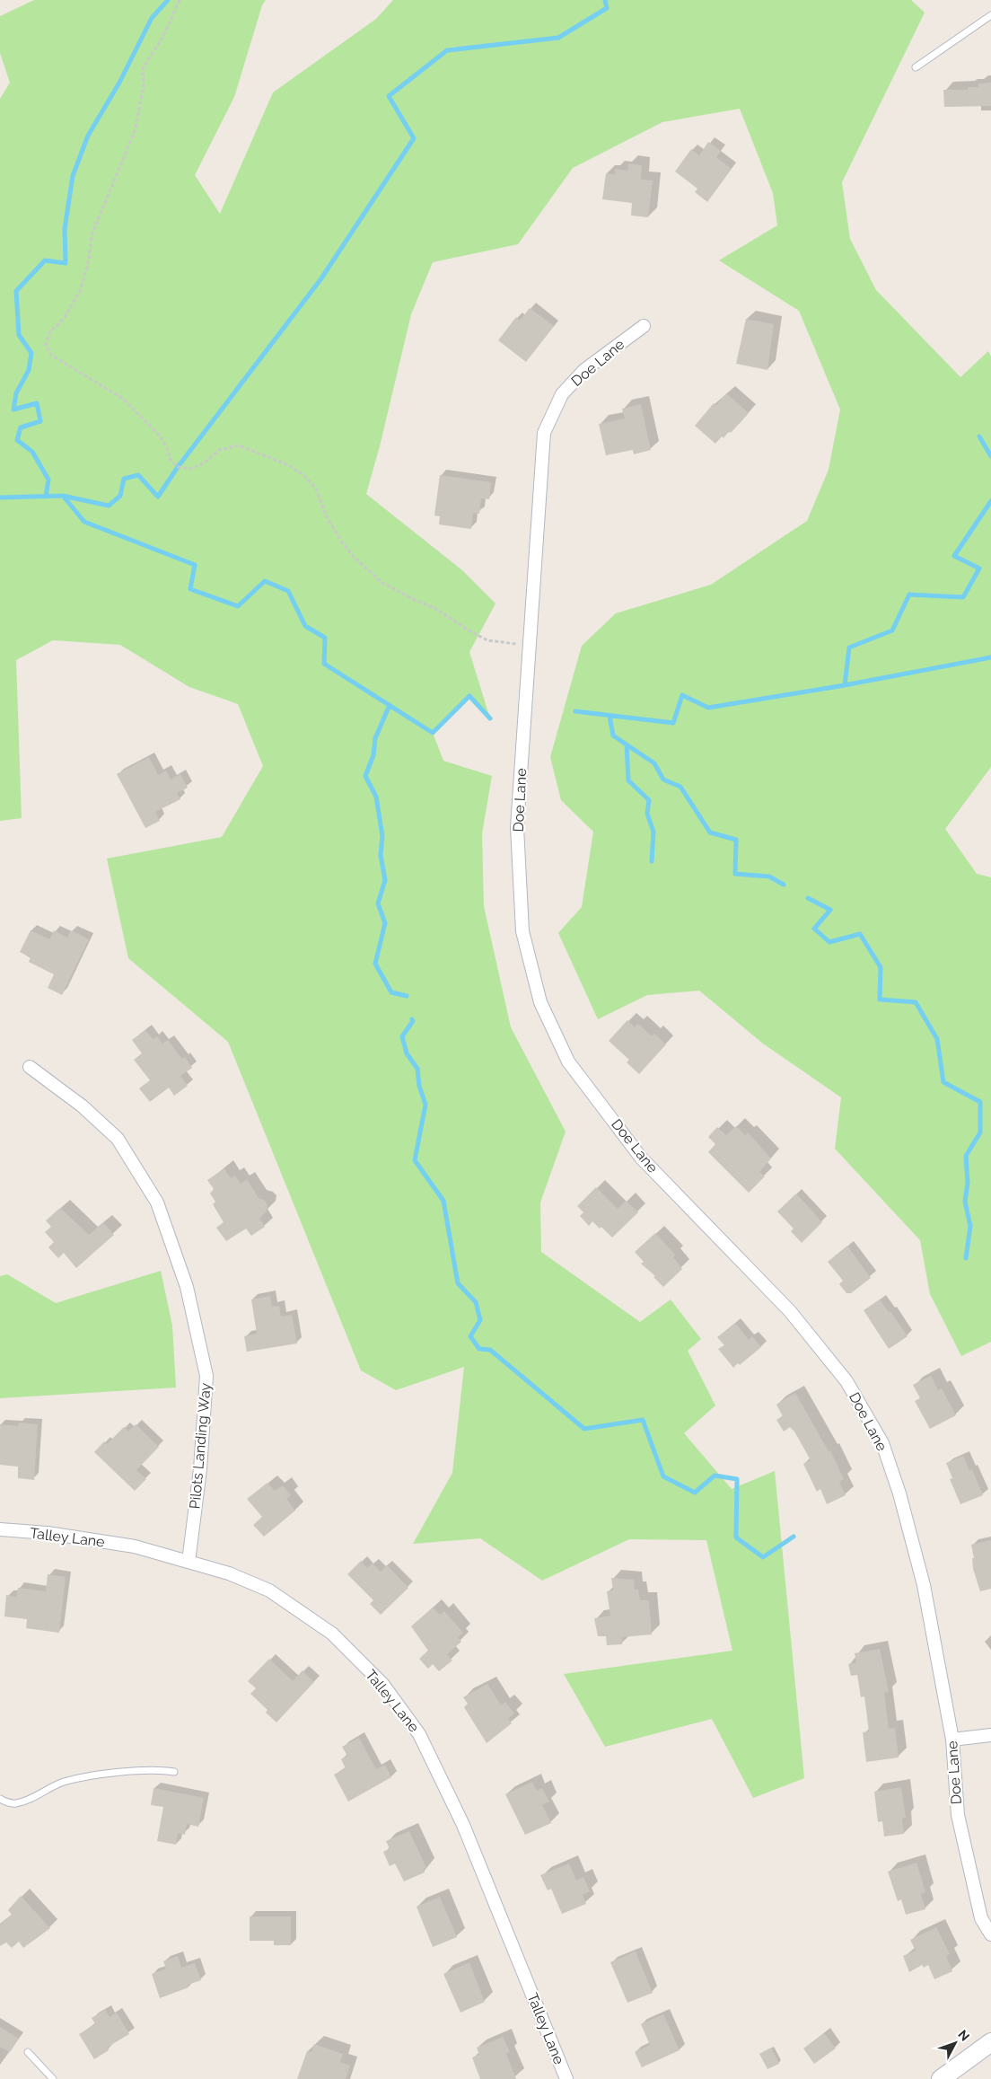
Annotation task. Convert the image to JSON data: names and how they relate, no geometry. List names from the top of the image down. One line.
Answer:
{"streets":{"street":["Doe Lane","Pilots Landing Way","Talley Lane"]},"crossings":[["Pilots Landing Way","Talley Lane"]],"north":"top right"}
